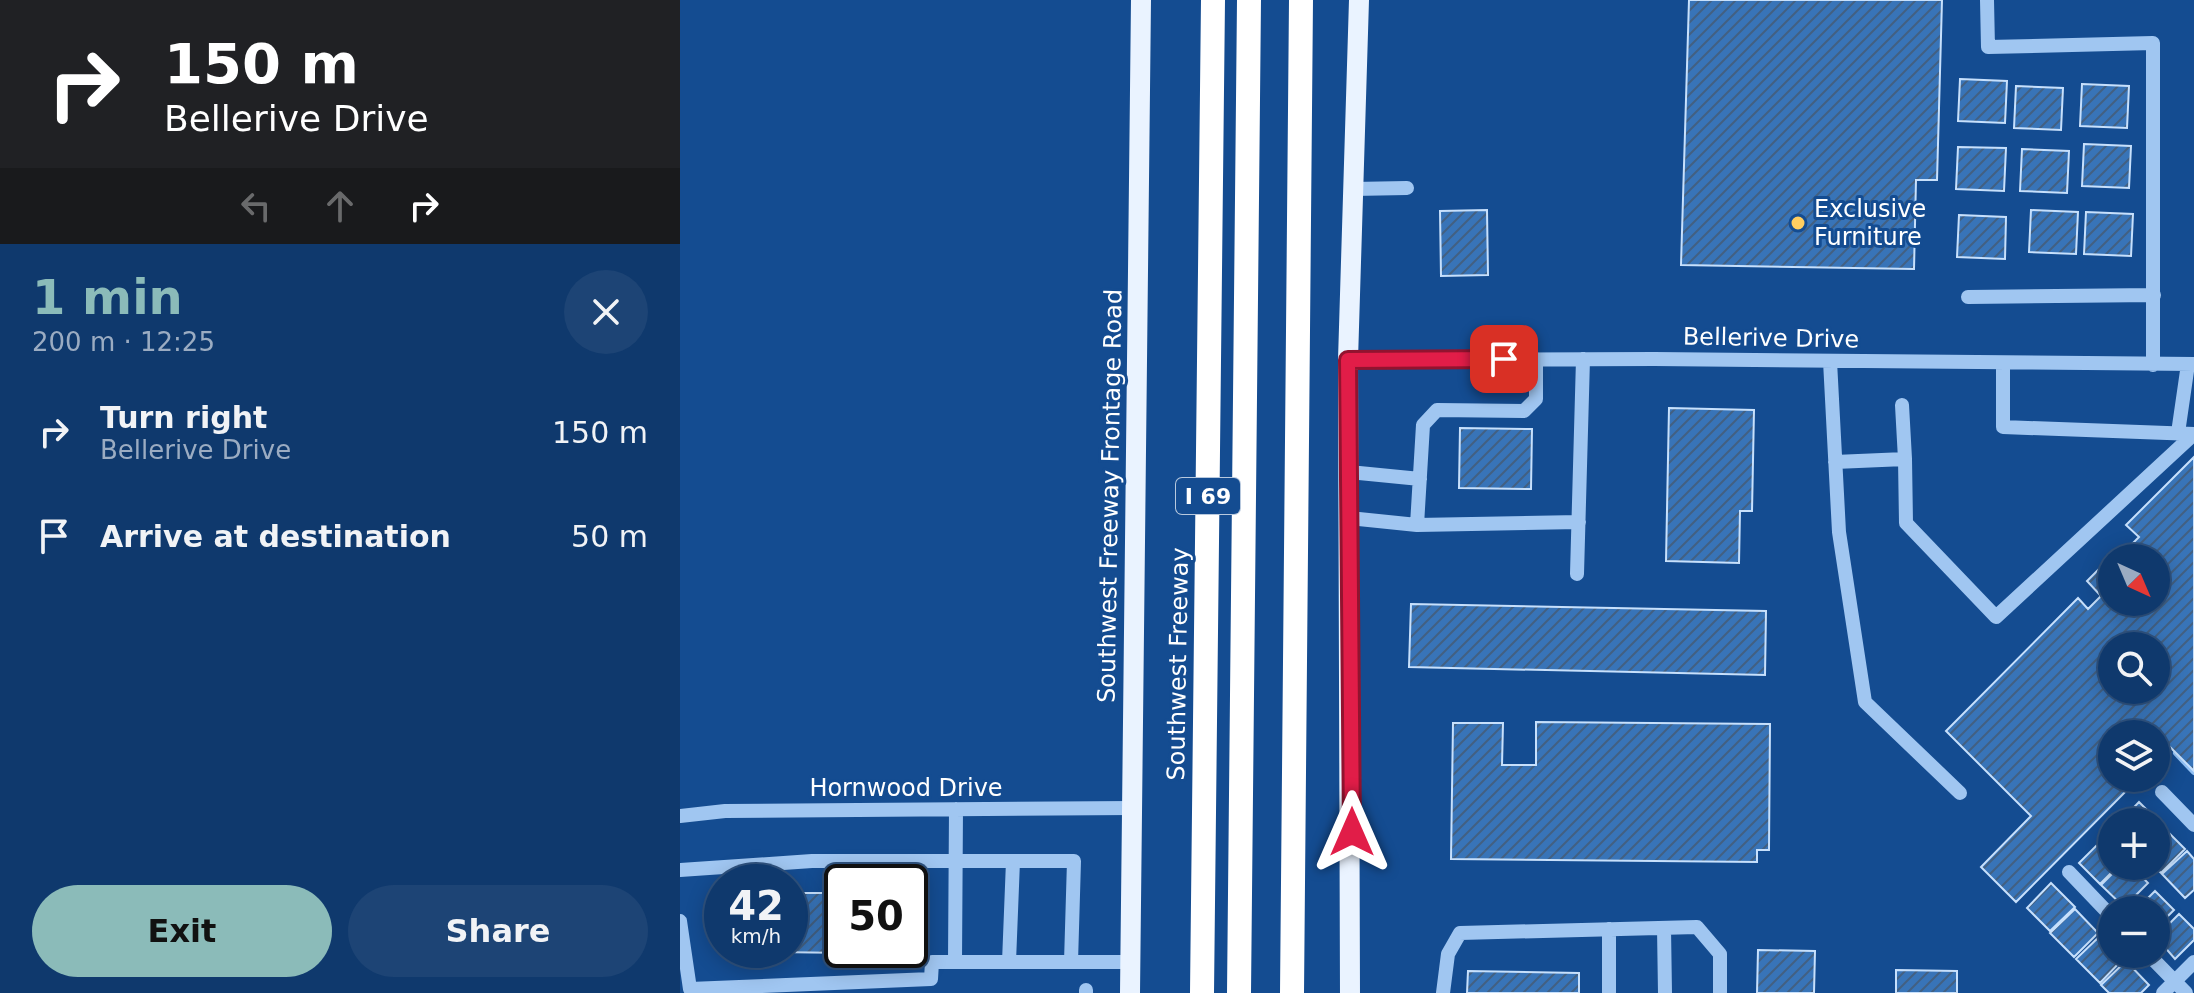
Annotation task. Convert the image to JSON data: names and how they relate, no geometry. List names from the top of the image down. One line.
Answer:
{"streets":{"highway":["I 69","Southwest Freeway"],"main road":["Southwest Freeway Frontage Road"],"street":["Bellerive Drive","Hornwood Drive"]},"crossings":[["Southwest Freeway Frontage Road","Hornwood Drive"]],"places":["Exclusive Furniture"],"north":"bottom right","page":{"turn":["150 m","Bellerive Drive"],"heading":["1 min","200 m · 12:25"],"list":[{"name":"Turn right","note":"Bellerive Drive","value":"150 m"},{"name":"Arrive at destination","value":"50 m"}],"map_buttons":["+","−"],"speed":"42 km/h","limit":"50","buttons":["Exit","Share"]}}
